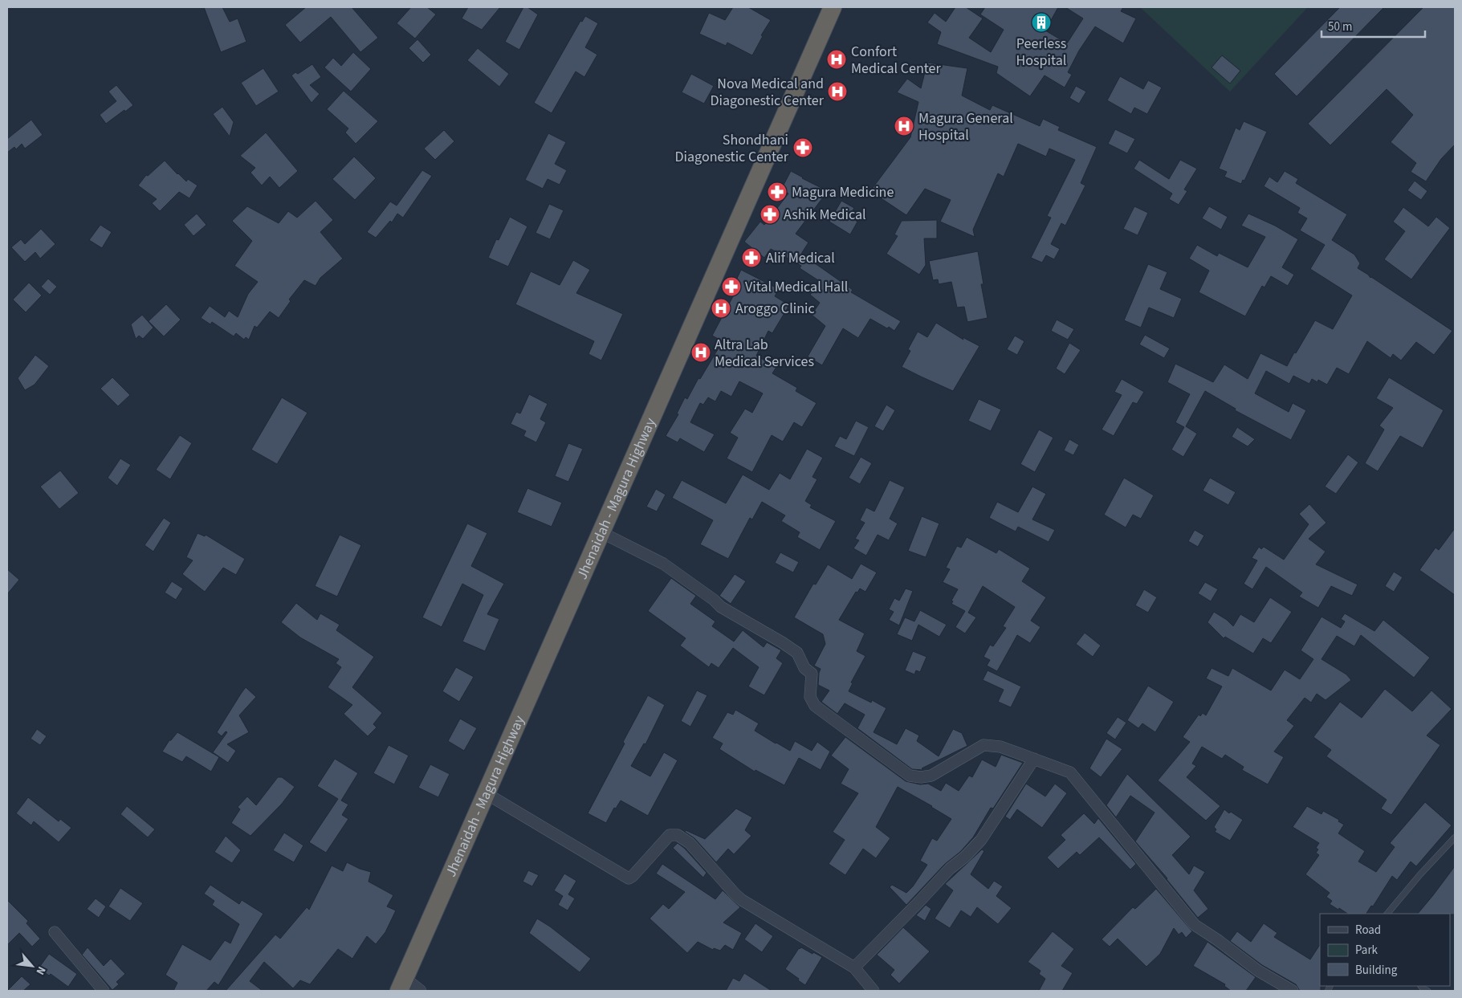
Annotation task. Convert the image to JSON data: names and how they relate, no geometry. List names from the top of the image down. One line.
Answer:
{"streets":{"highway":["Jhenaidah - Magura Highway"]},"places":{"building":["Peerless Hospital"],"hospital":["Confort Medical Center","Nova Medical and Diagonestic Center","Magura General Hospital","Aroggo Clinic","Altra Lab Medical Services"],"pharmacy":["Shondhani Diagonestic Center","Magura Medicine","Ashik Medical","Alif Medical","Vital Medical Hall"]},"legend":["Road","Park","Building"],"scale_bar":"50 m","north":"bottom right"}
